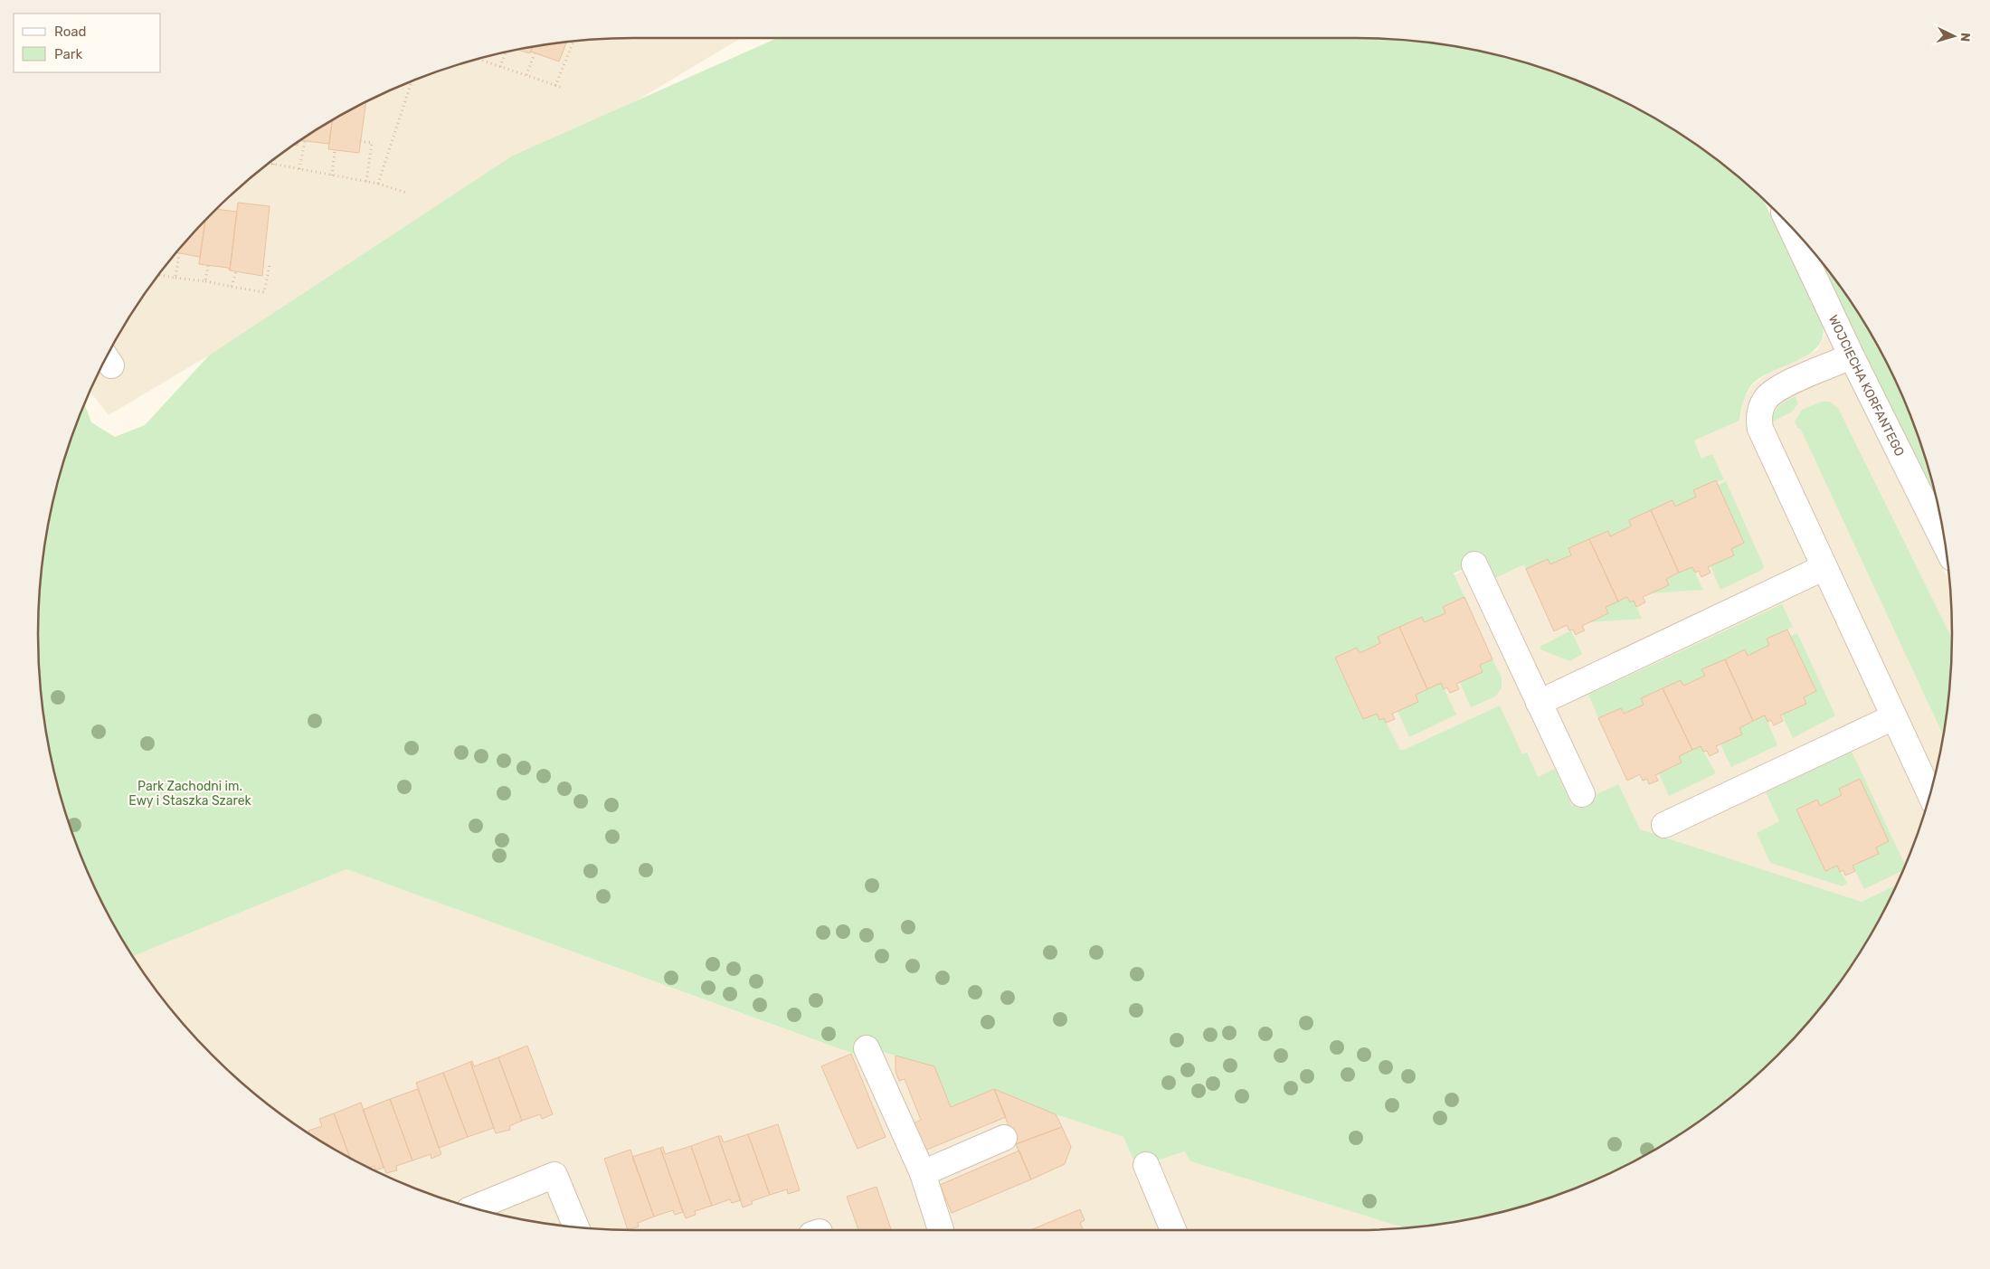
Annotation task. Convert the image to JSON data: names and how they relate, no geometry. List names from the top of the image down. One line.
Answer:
{"streets":{"street":["WOJCIECHA KORFANTEGO"]},"parks":["Park Zachodni im. Ewy i Staszka Szarek"],"legend":["Road","Park"],"north":"right"}
